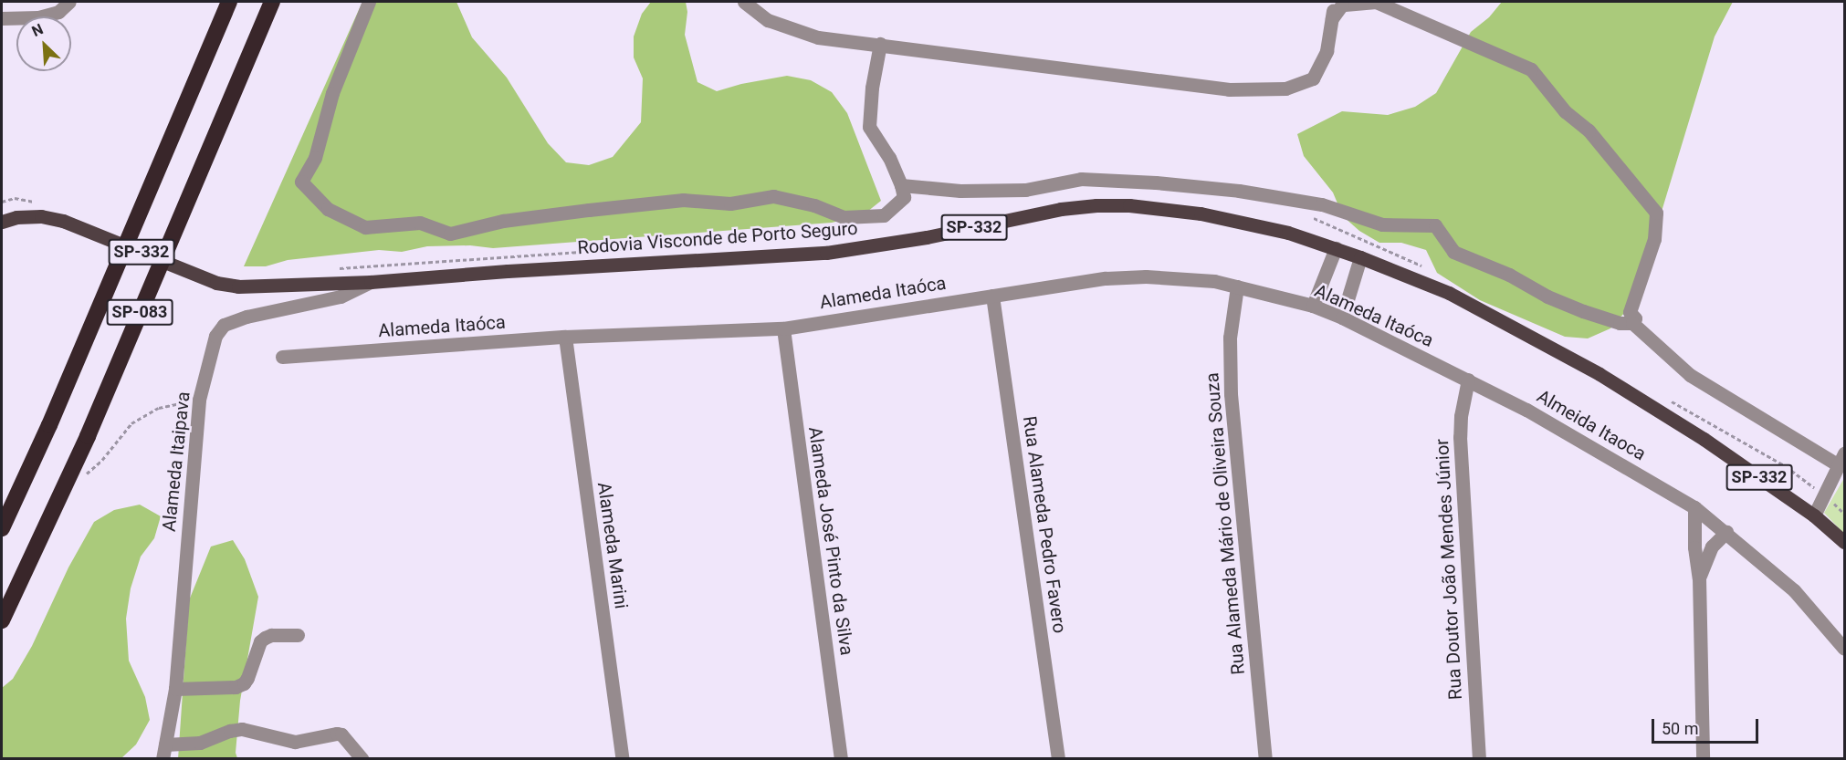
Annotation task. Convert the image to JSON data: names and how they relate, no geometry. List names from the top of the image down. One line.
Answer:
{"streets":{"highway":["SP-083"],"main road":["SP-332","Rodovia Visconde de Porto Seguro"],"street":["Alameda Itaóca","Almeida Itaoca","Alameda Itaipava","Rua Alameda Mário de Oliveira Souza","Rua Alameda Pedro Favero","Alameda José Pinto da Silva","Alameda Marini","Rua Doutor João Mendes Júnior"]},"crossings":[["Rodovia Visconde de Porto Seguro","Alameda Itaipava"],["Alameda Itaóca","Almeida Itaoca"],["Alameda Itaóca","Rua Alameda Mário de Oliveira Souza"],["Alameda Itaóca","Rua Alameda Pedro Favero"],["Alameda Itaóca","Alameda José Pinto da Silva"],["Alameda Itaóca","Alameda Marini"],["Alameda Itaóca","Rua Doutor João Mendes Júnior"],["Almeida Itaoca","Rua Doutor João Mendes Júnior"]],"scale_bar":"50 m","north":"top left"}
